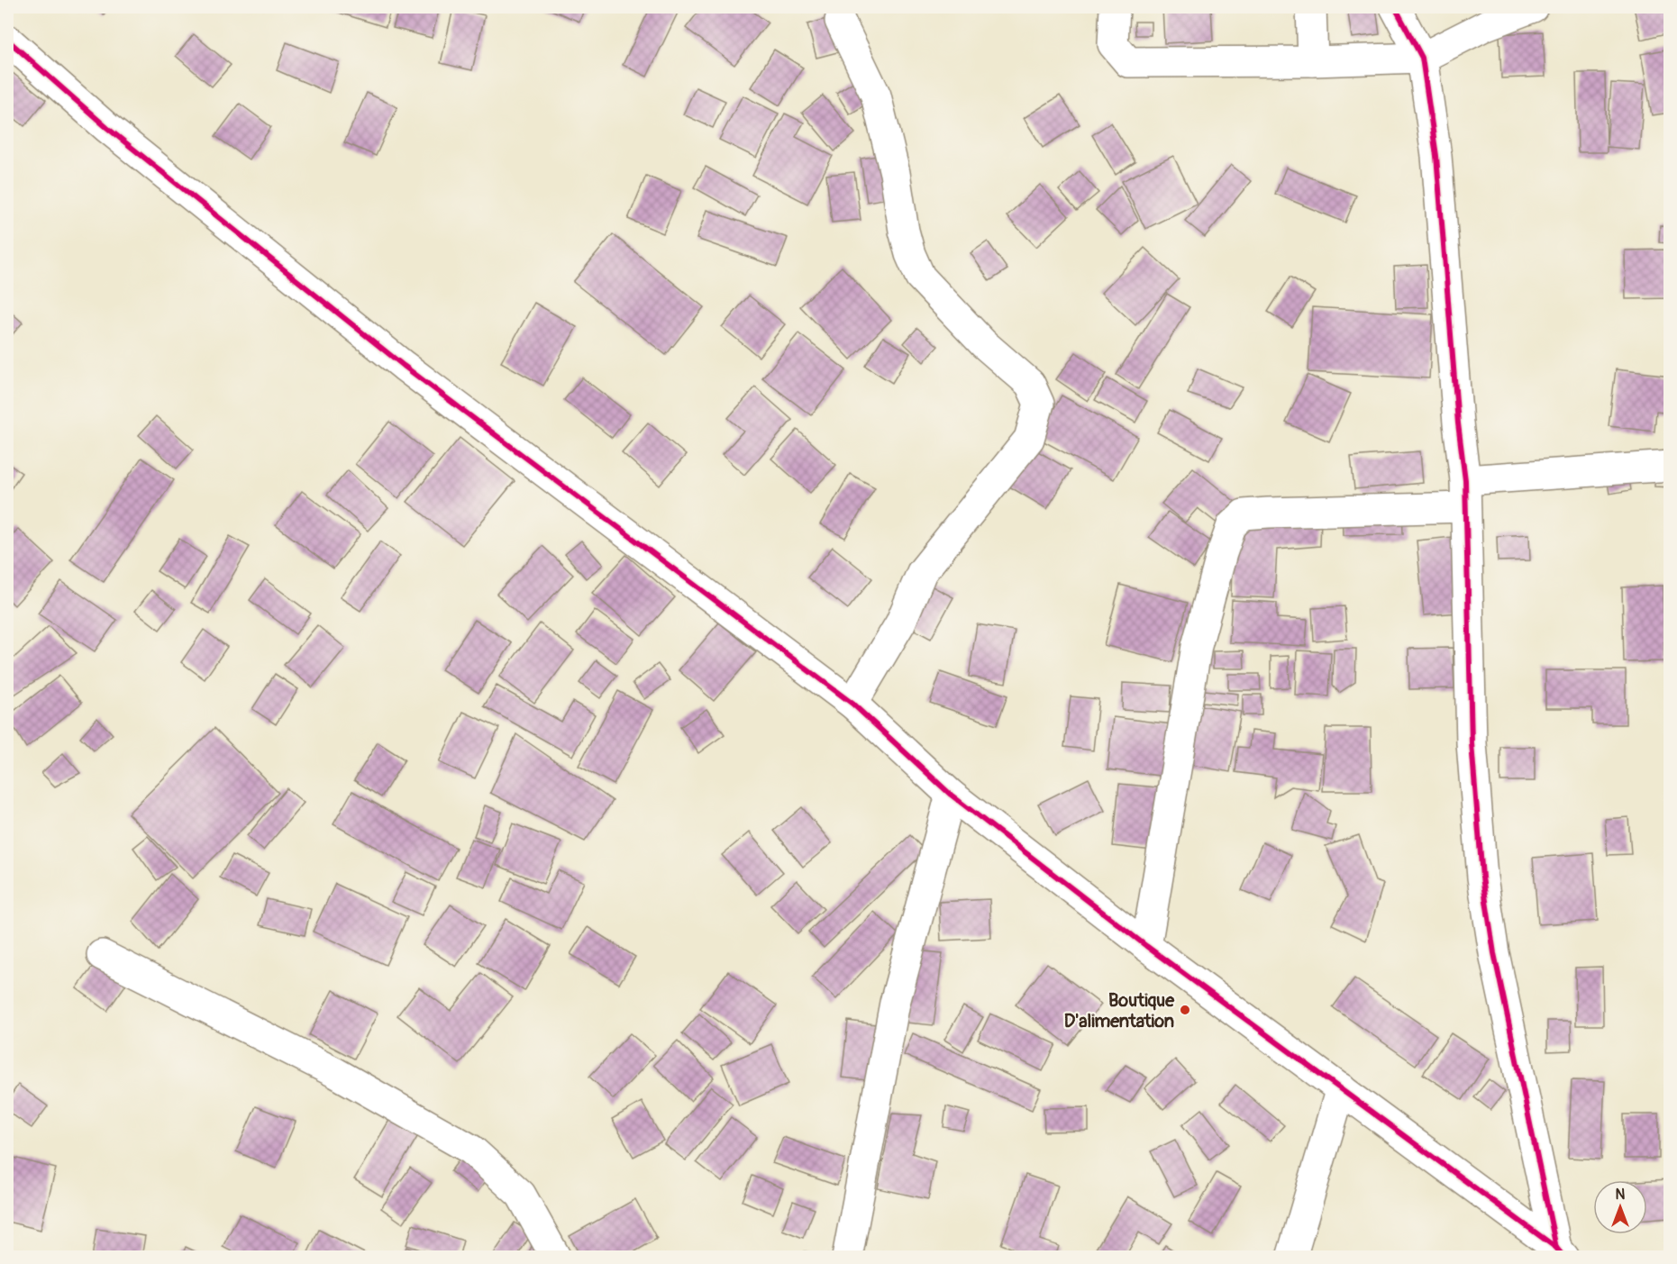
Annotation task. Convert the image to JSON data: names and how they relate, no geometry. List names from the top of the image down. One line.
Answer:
{"places":["Boutique D'alimentation"],"north":"top"}
